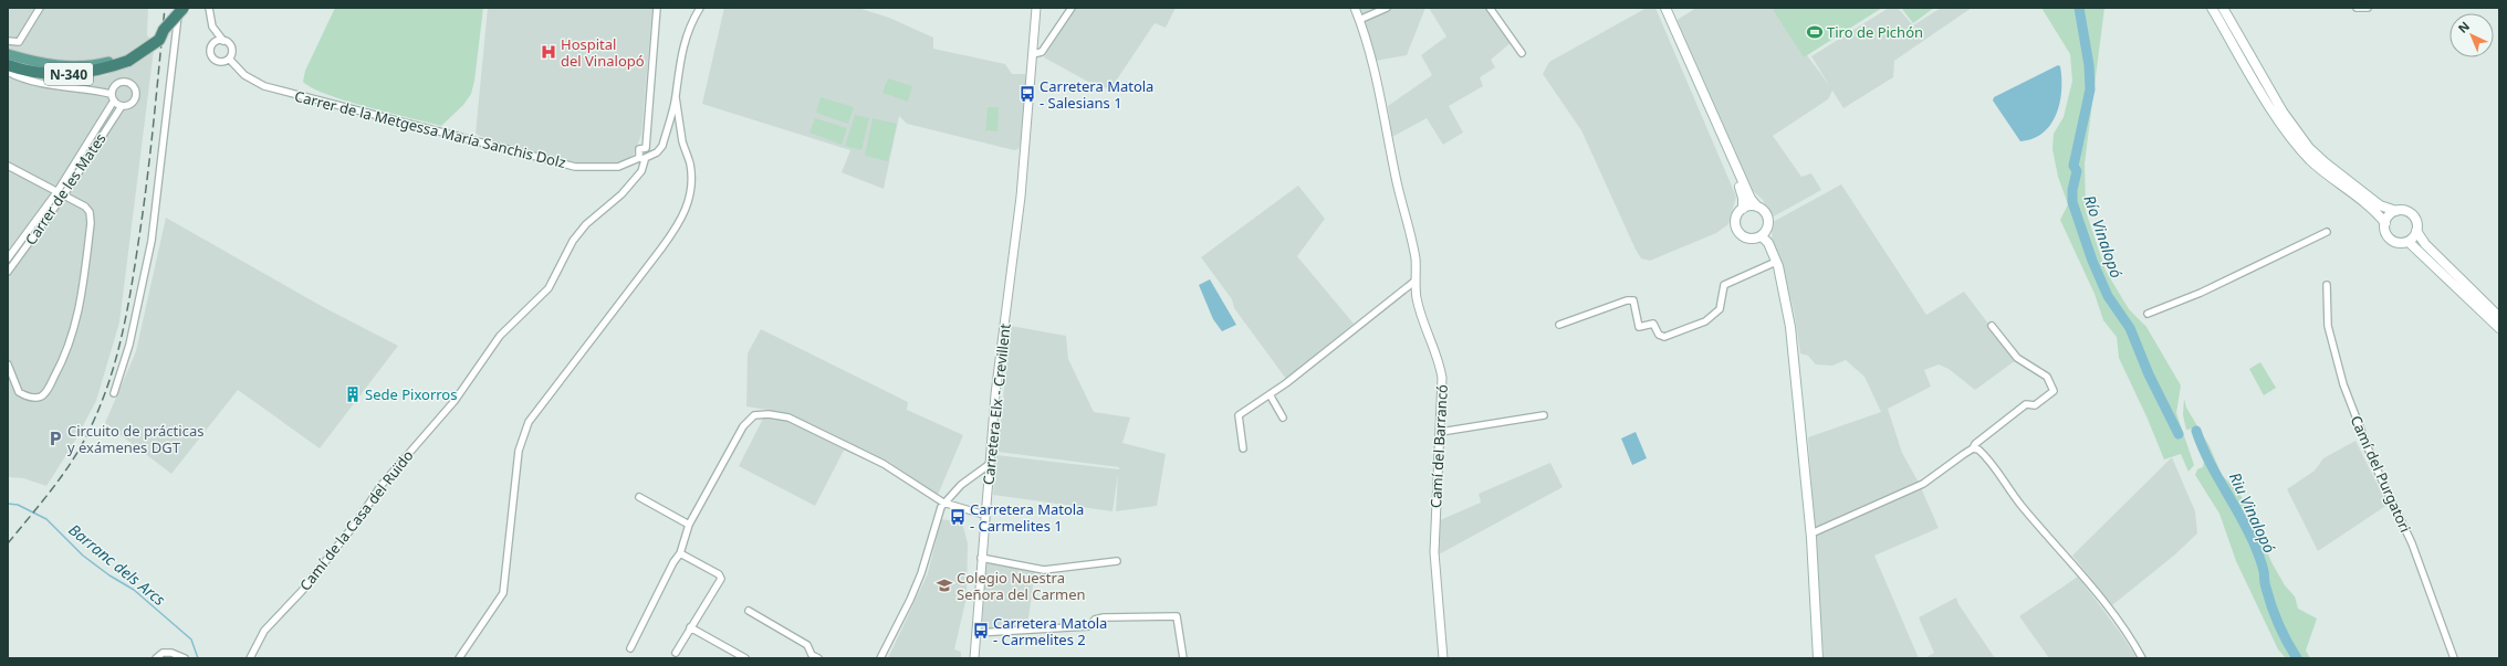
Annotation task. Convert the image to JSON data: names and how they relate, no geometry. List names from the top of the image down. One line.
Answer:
{"streets":{"highway":["N-340"],"street":["Carrer de la Metgessa María Sanchis Dolz","Carrer de les Mates","Carretera Elx - Crevillent","Camí del Barrancó","Camí del Purgatori","Camí de la Casa del Ruïdo"]},"crossings":[["Carrer de la Metgessa María Sanchis Dolz","Camí de la Casa del Ruïdo"]],"water":["Río Vinalopó","Riu Vinalopó","Barranc dels Arcs"],"places":{"sports":["Tiro de Pichón"],"hospital":["Hospital del Vinalopó"],"bus stop":["Carretera Matola - Salesians 1","Carretera Matola - Carmelites 1","Carretera Matola - Carmelites 2"],"building":["Sede Pixorros"],"parking":["Circuito de prácticas y exámenes DGT"],"school or university":["Colegio Nuestra Señora del Carmen"]},"north":"top left"}
